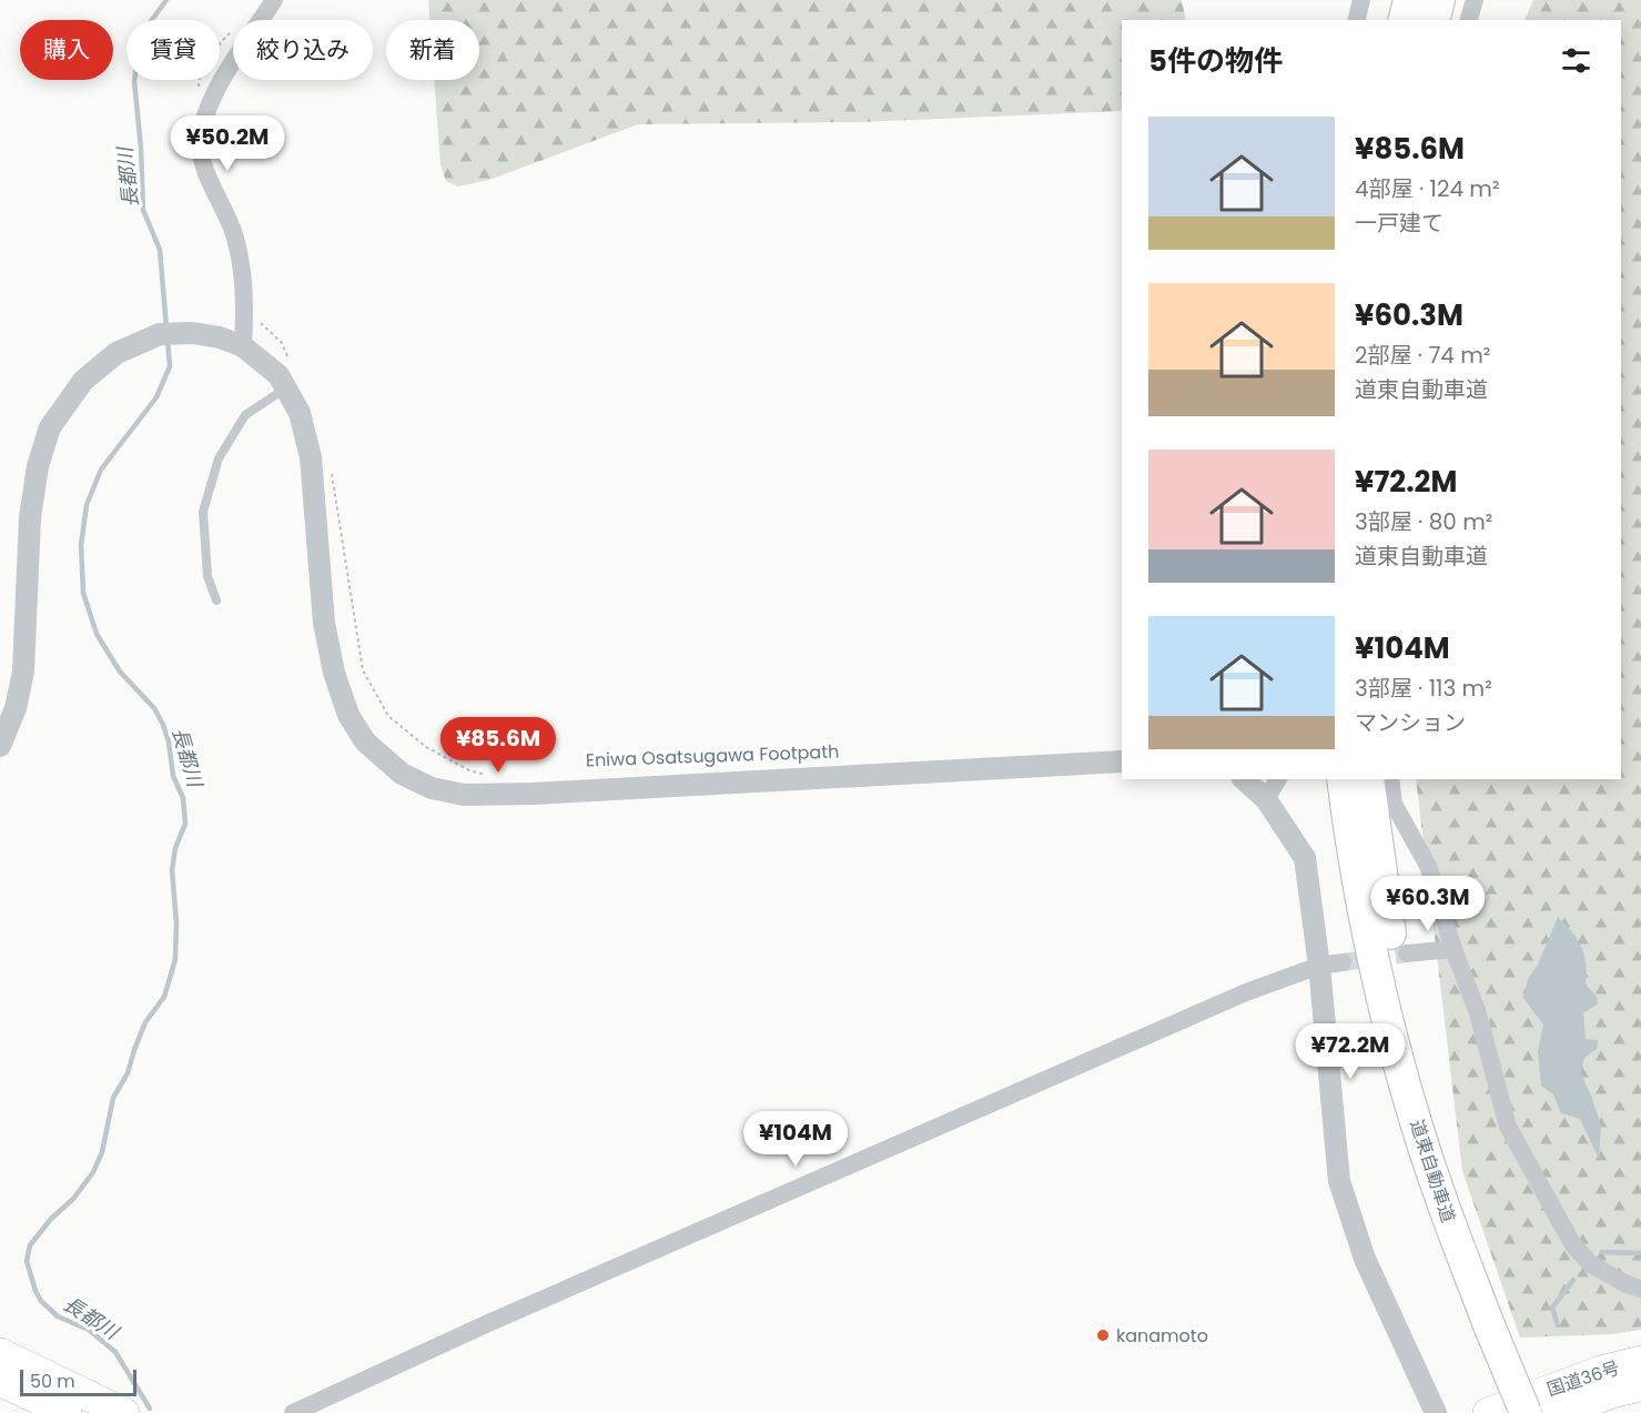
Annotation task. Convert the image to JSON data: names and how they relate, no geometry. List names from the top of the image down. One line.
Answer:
{"streets":{"highway":["道東自動車道","国道36号"]},"water":["長都川"],"places":["kanamoto"],"scale_bar":"50 m","page":{"chip":["購入","賃貸","絞り込み","新着"],"heading":"5件の物件","list":[{"name":"¥85.6M","note":"4部屋 · 124 m² · 一戸建て"},{"name":"¥60.3M","note":"2部屋 · 74 m² · 道東自動車道"},{"name":"¥72.2M","note":"3部屋 · 80 m² · 道東自動車道"},{"name":"¥104M","note":"3部屋 · 113 m² · マンション"}],"price":["¥50.2M","¥85.6M","¥60.3M","¥72.2M","¥104M"],"scale":"50 m"}}
